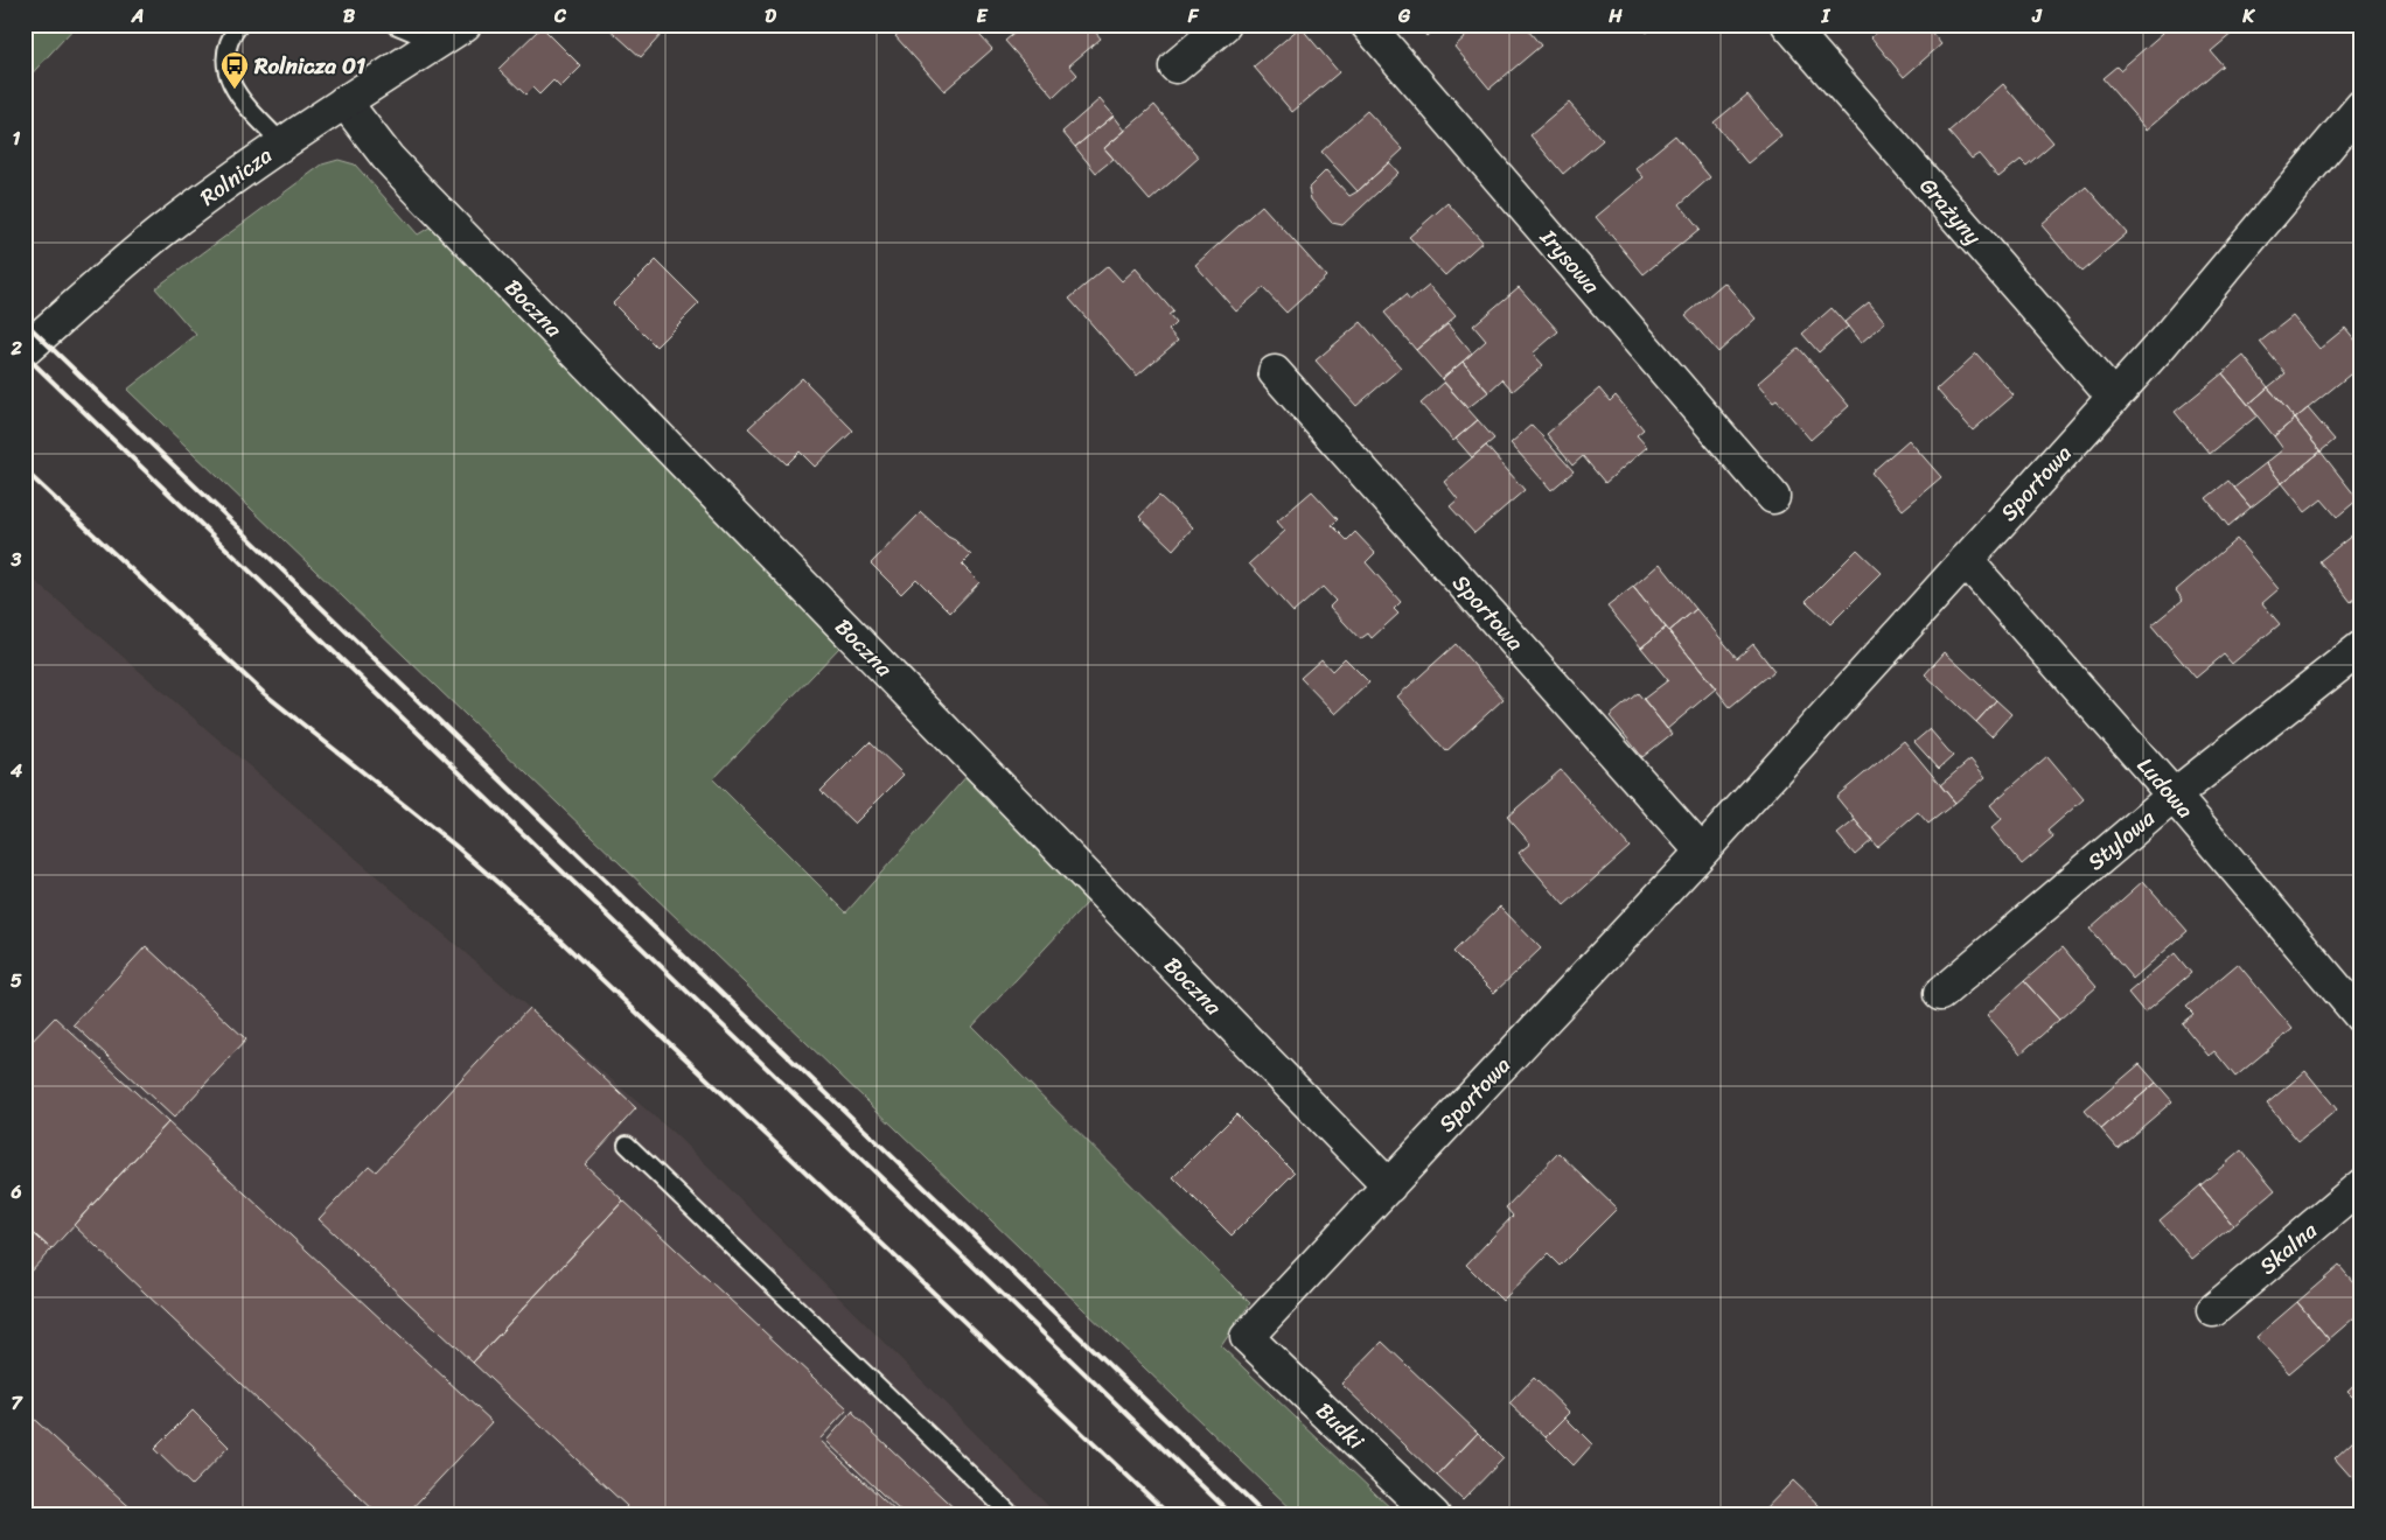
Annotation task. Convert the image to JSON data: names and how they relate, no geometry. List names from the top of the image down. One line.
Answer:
{"streets":{"street":["Rolnicza","Grażyny","Irysowa","Boczna","Sportowa","Ludowa","Stylowa","Skalna","Budki"]},"crossings":[["Rolnicza","Boczna"],["Grażyny","Sportowa"],["Boczna","Sportowa"],["Sportowa","Ludowa"],["Sportowa","Budki"],["Ludowa","Stylowa"]],"places":{"bus stop":["Rolnicza 01"]},"grid":{"columns":["A","B","C","D","E","F","G","H","I","J","K"],"rows":["1","2","3","4","5","6","7"]}}
